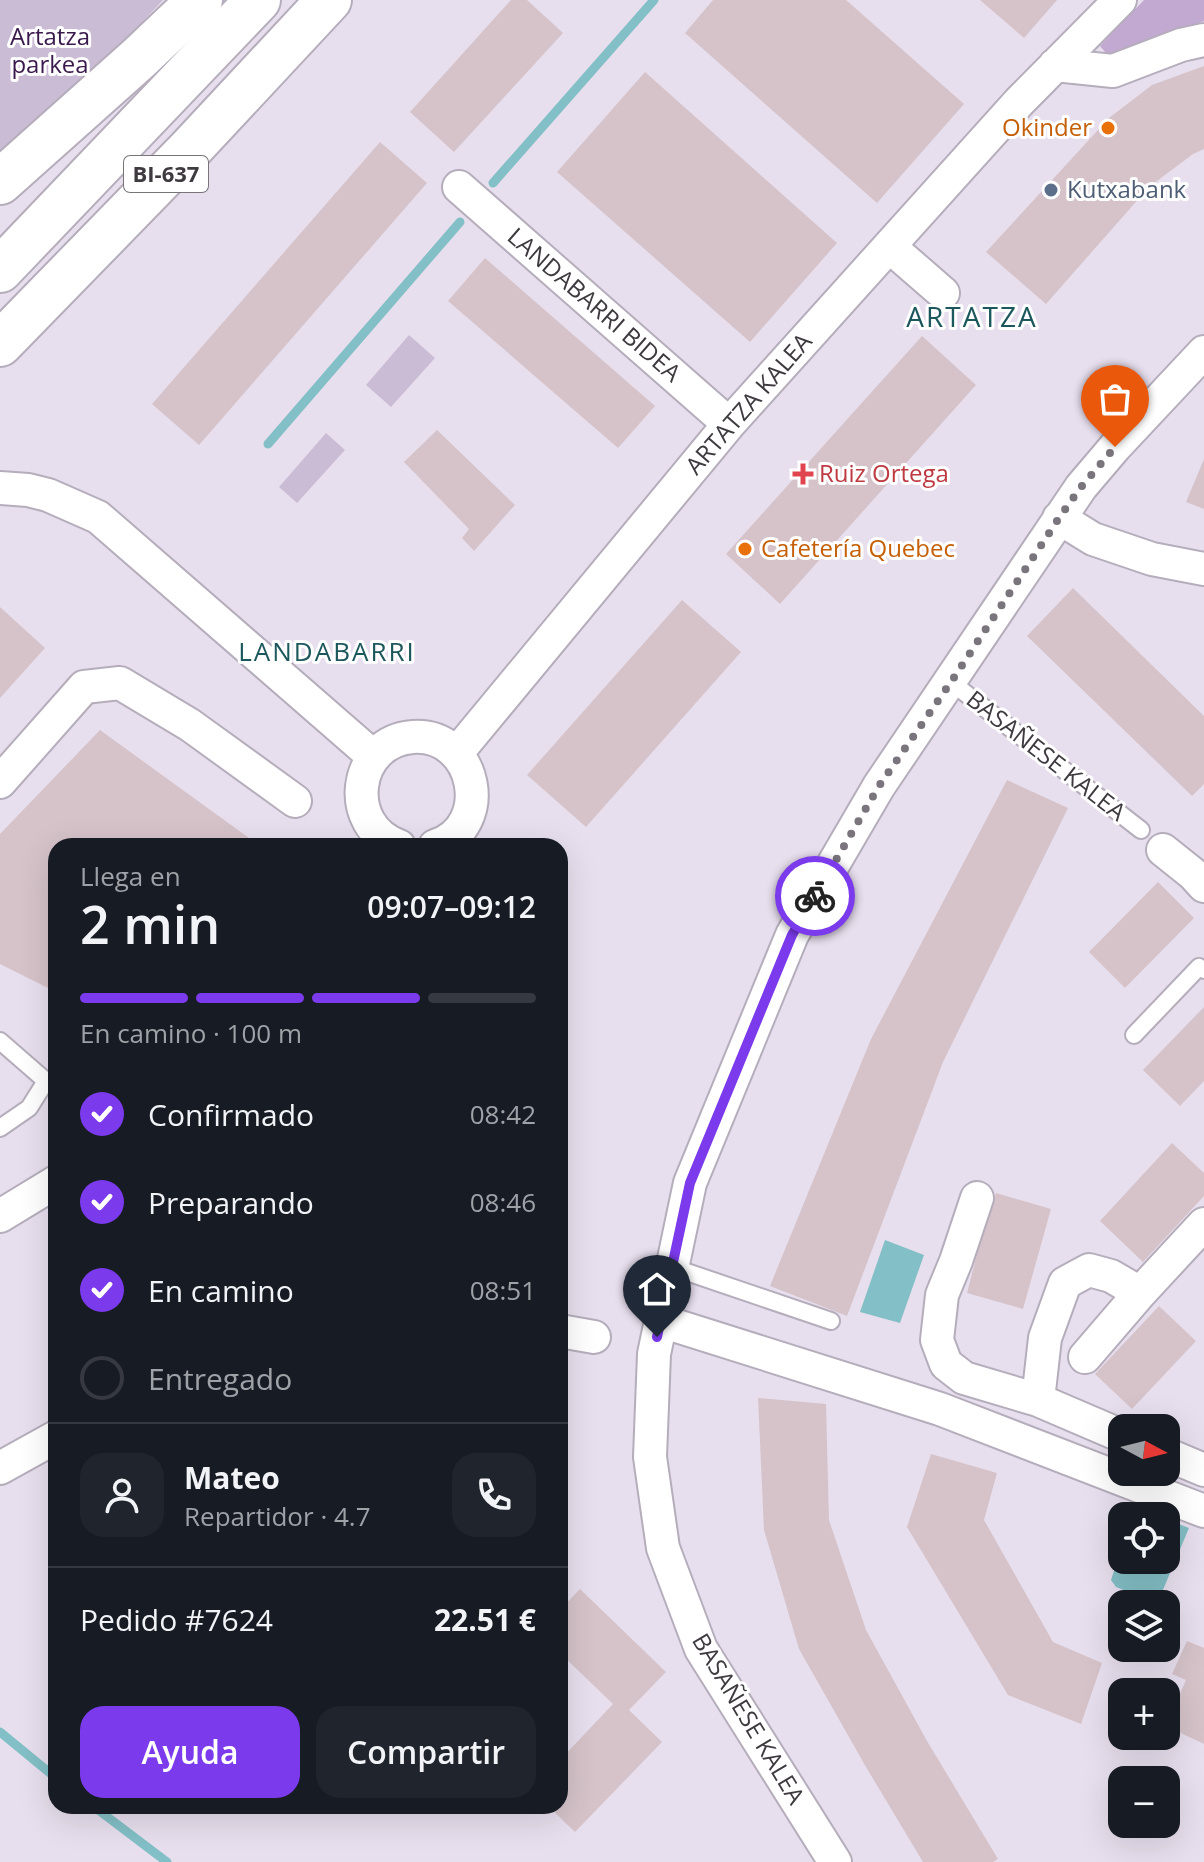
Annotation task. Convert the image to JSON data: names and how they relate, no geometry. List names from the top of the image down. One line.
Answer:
{"streets":{"main road":["BI-637"],"street":["LANDABARRI BIDEA","ARTATZA KALEA","BASAÑESE KALEA"]},"crossings":[["LANDABARRI BIDEA","ARTATZA KALEA"]],"districts":["ARTATZA","LANDABARRI"],"parks":["Artatza parkea"],"places":{"other":["Okinder","Kutxabank","Cafetería Quebec"],"health":["Ruiz Ortega"]},"north":"right","page":{"heading":["2 min","Llega en","09:07–09:12"],"panel":["Mateo","Repartidor · 4.7","Pedido #7624","22.51 €"],"bar":"En camino · 100 m","list":[["Confirmado","08:42"],["Preparando","08:46"],["En camino","08:51"],"Entregado"],"map_buttons":["+","−"],"buttons":["Ayuda","Compartir"]}}
